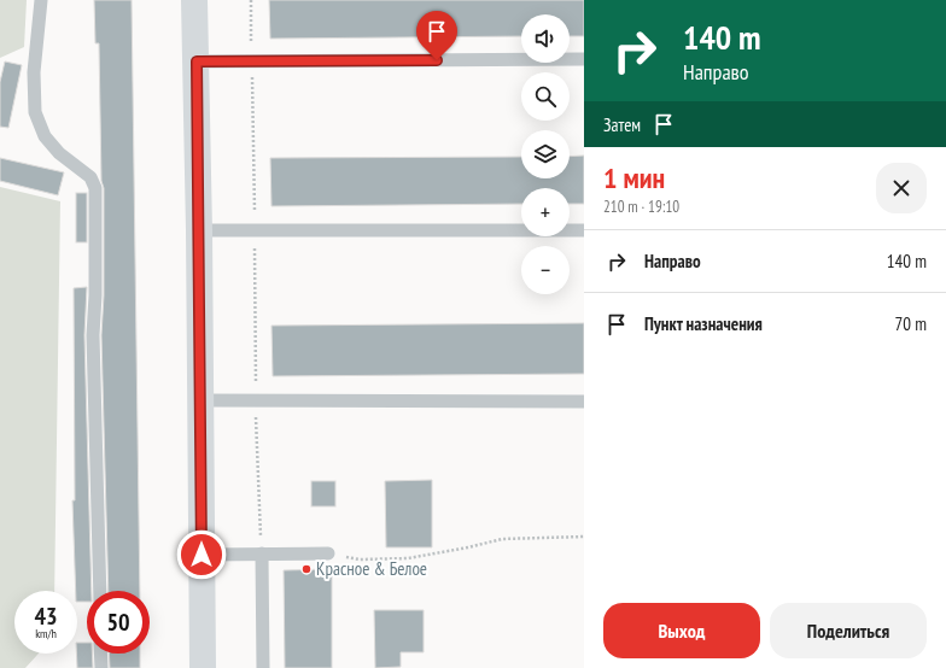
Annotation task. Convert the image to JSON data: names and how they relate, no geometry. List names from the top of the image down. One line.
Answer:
{"places":["Красное & Белое"],"page":{"turn":["140 m","Направо"],"map_buttons":["+","−"],"then":"Затем","heading":["1 мин","210 m · 19:10"],"list":[{"name":"Направо","value":"140 m"},{"name":"Пункт назначения","value":"70 m"}],"speed":"43 km/h","limit":"50","buttons":["Выход","Поделиться"]}}
